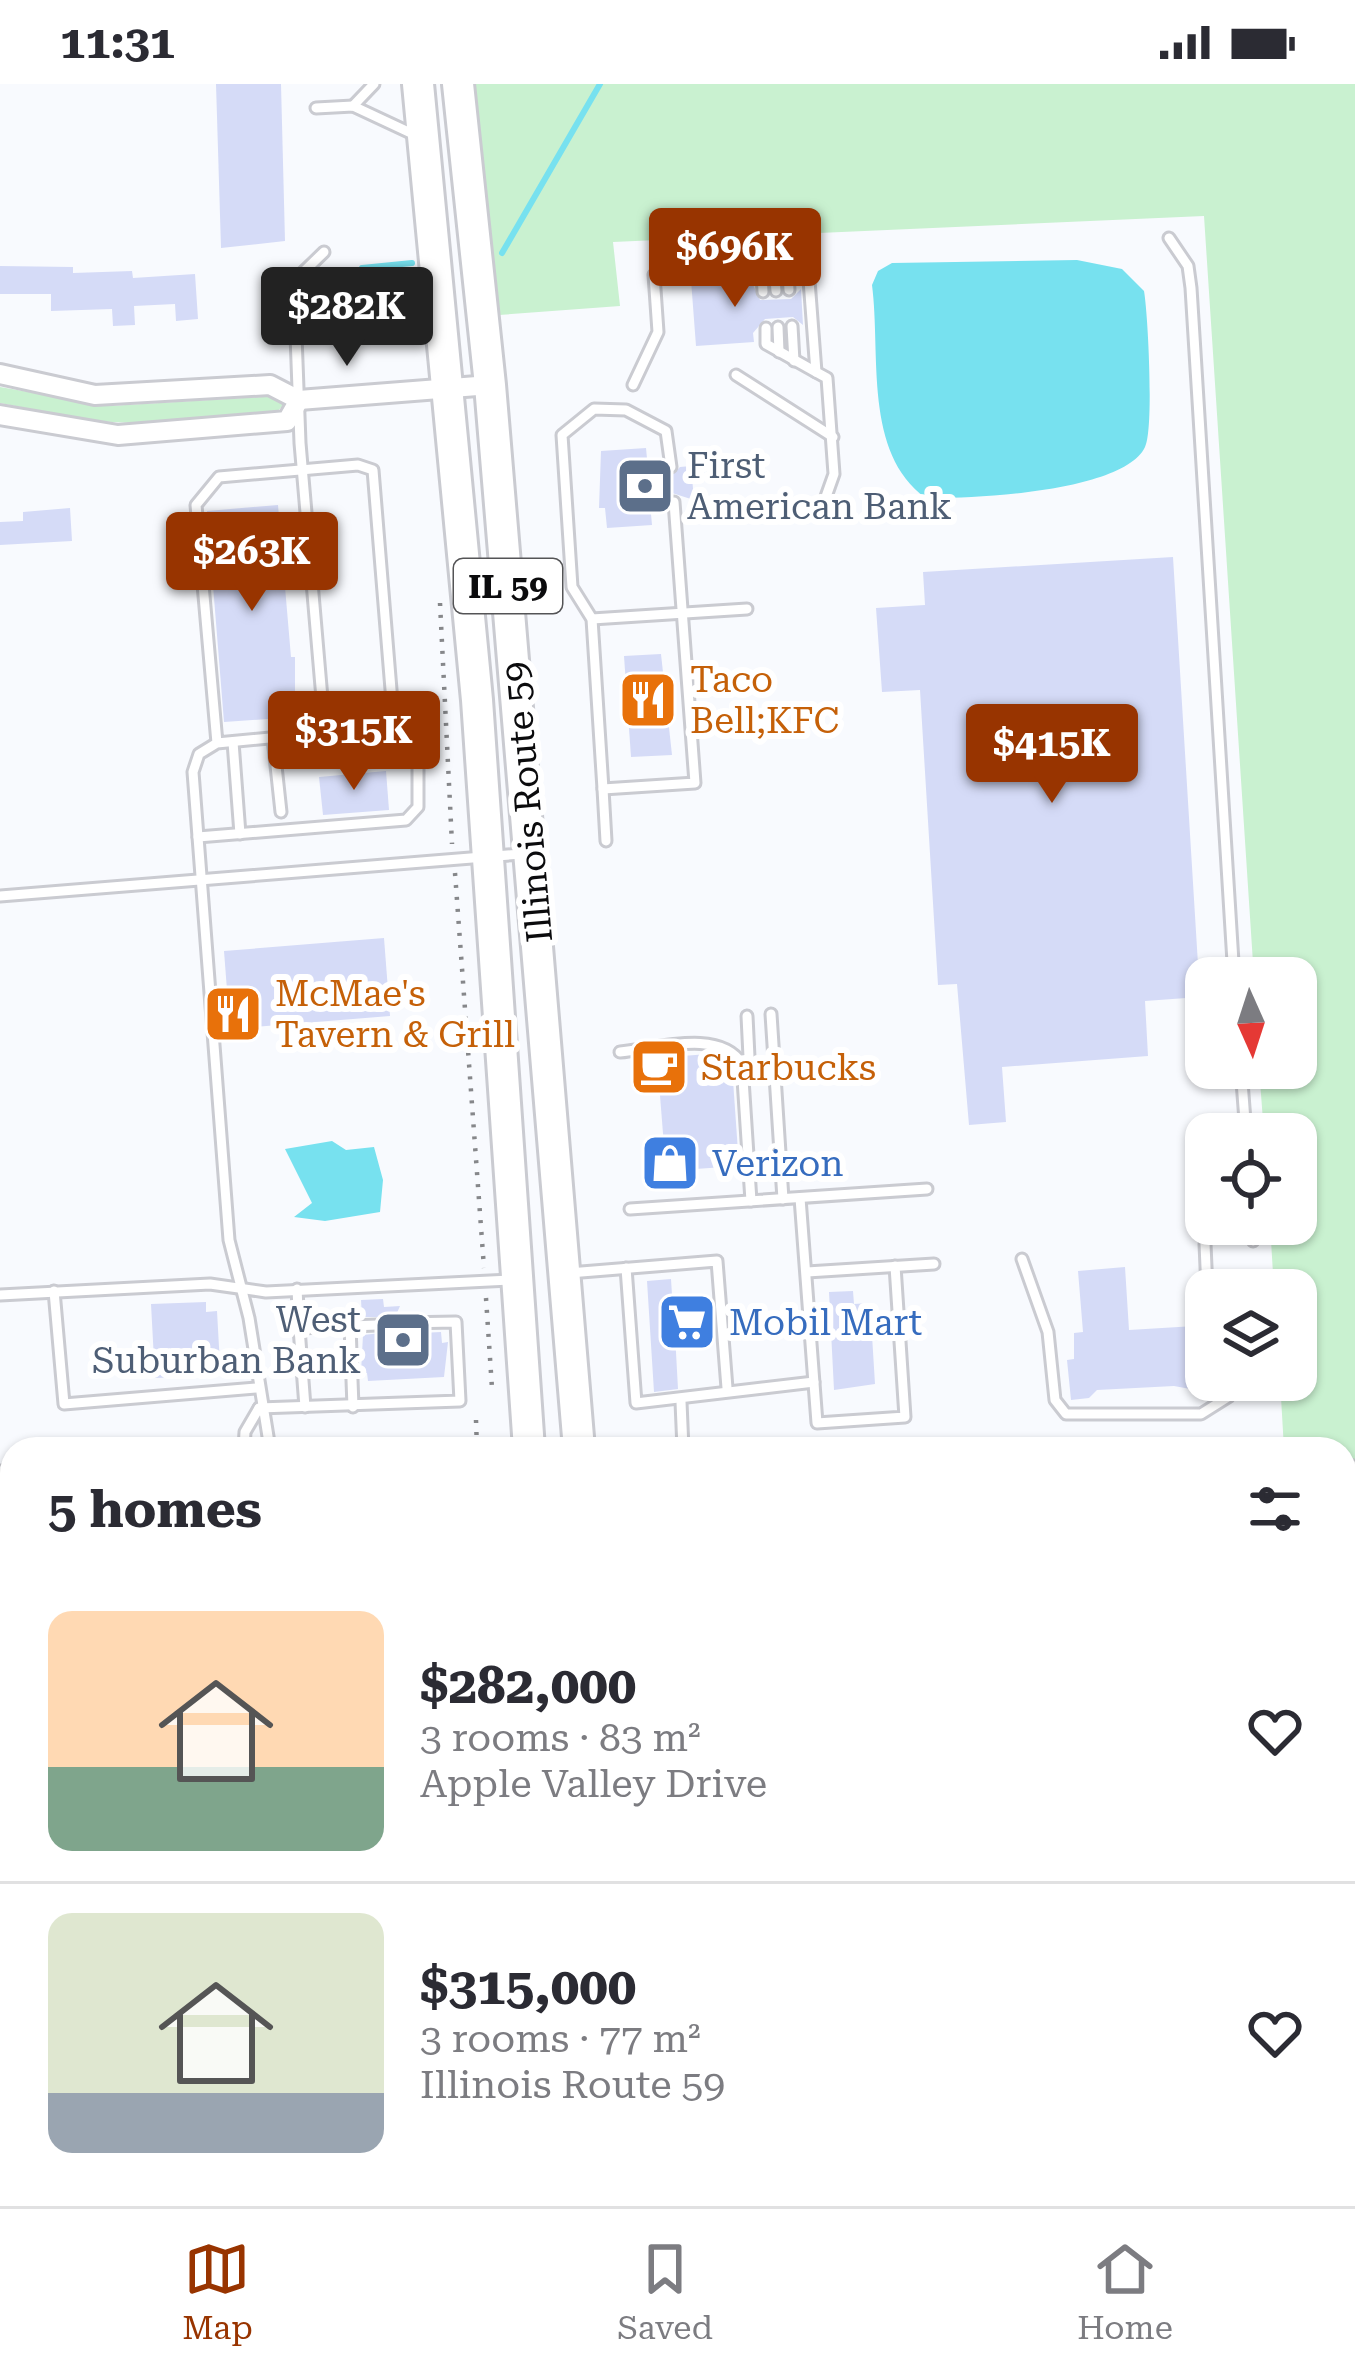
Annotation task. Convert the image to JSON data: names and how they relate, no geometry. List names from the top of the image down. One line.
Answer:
{"streets":{"main road":["IL 59","Illinois Route 59"]},"places":{"bank":["First American Bank","West Suburban Bank"],"restaurant":["Taco Bell;KFC","McMae's Tavern & Grill"],"cafe":["Starbucks"],"shop":["Verizon"],"supermarket":["Mobil Mart"]},"north":"bottom","page":{"status":"11:31","price":["$696K","$282K","$263K","$315K","$415K"],"heading":"5 homes","list":[{"name":"$282,000","note":"3 rooms · 83 m² · Apple Valley Drive"},{"name":"$315,000","note":"3 rooms · 77 m² · Illinois Route 59"}],"tabs":["Map","Saved","Home"]}}
